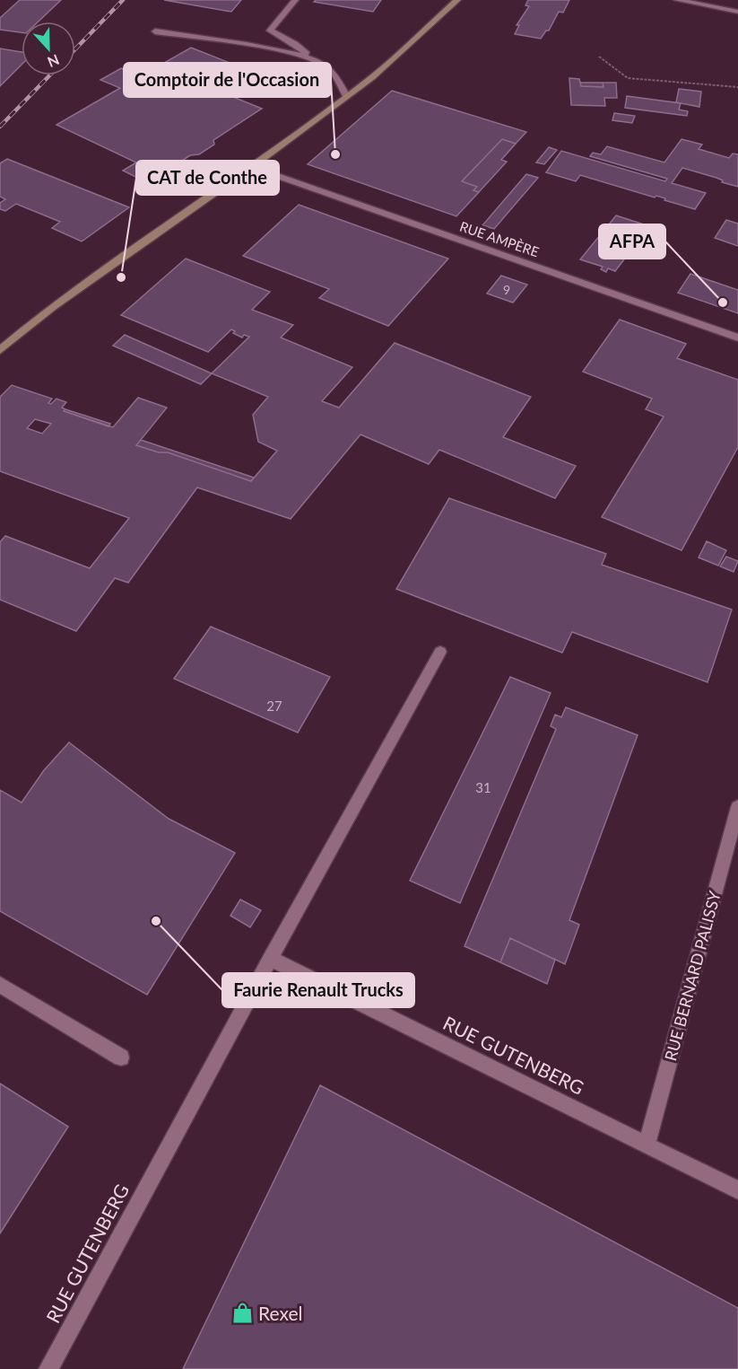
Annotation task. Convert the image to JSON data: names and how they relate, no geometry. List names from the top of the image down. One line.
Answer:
{"streets":{"street":["RUE AMPÈRE","RUE BERNARD PALISSY","RUE GUTENBERG"]},"crossings":[["RUE BERNARD PALISSY","RUE GUTENBERG"]],"places":{"other":["Comptoir de l'Occasion","CAT de Conthe","AFPA","Faurie Renault Trucks"],"shop":["Rexel"]},"house_numbers":["9","27","31"],"north":"bottom"}
